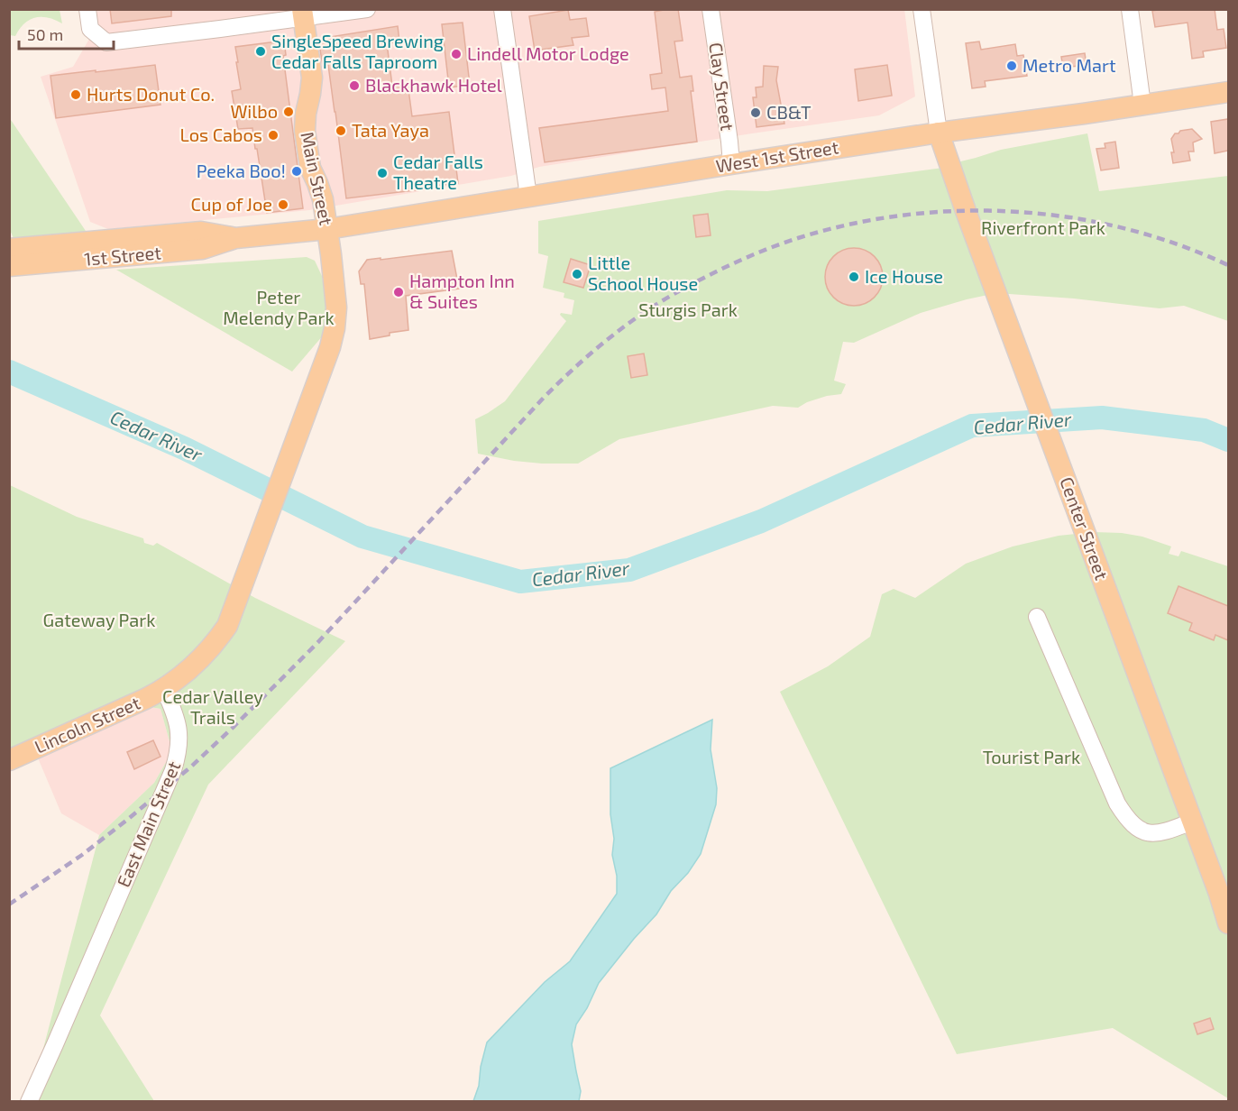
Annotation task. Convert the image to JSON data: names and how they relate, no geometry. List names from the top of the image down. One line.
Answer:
{"streets":{"main road":["West 1st Street","Main Street","1st Street","Center Street","Lincoln Street"],"street":["Clay Street","East Main Street"]},"crossings":[["Clay Street","West 1st Street"],["West 1st Street","Main Street"],["West 1st Street","1st Street"],["West 1st Street","Center Street"],["Main Street","1st Street"],["Main Street","Lincoln Street"],["Main Street","East Main Street"],["Lincoln Street","East Main Street"]],"water":["Cedar River"],"parks":["Riverfront Park","Peter Melendy Park","Sturgis Park","Gateway Park","Cedar Valley Trails","Tourist Park"],"places":["SingleSpeed Brewing Cedar Falls Taproom","Lindell Motor Lodge","Metro Mart","Blackhawk Hotel","Hurts Donut Co.","Wilbo","CB&T","Tata Yaya","Los Cabos","Peeka Boo!","Cedar Falls Theatre","Cup of Joe","Little School House","Ice House","Hampton Inn & Suites"],"scale_bar":"50 m"}
